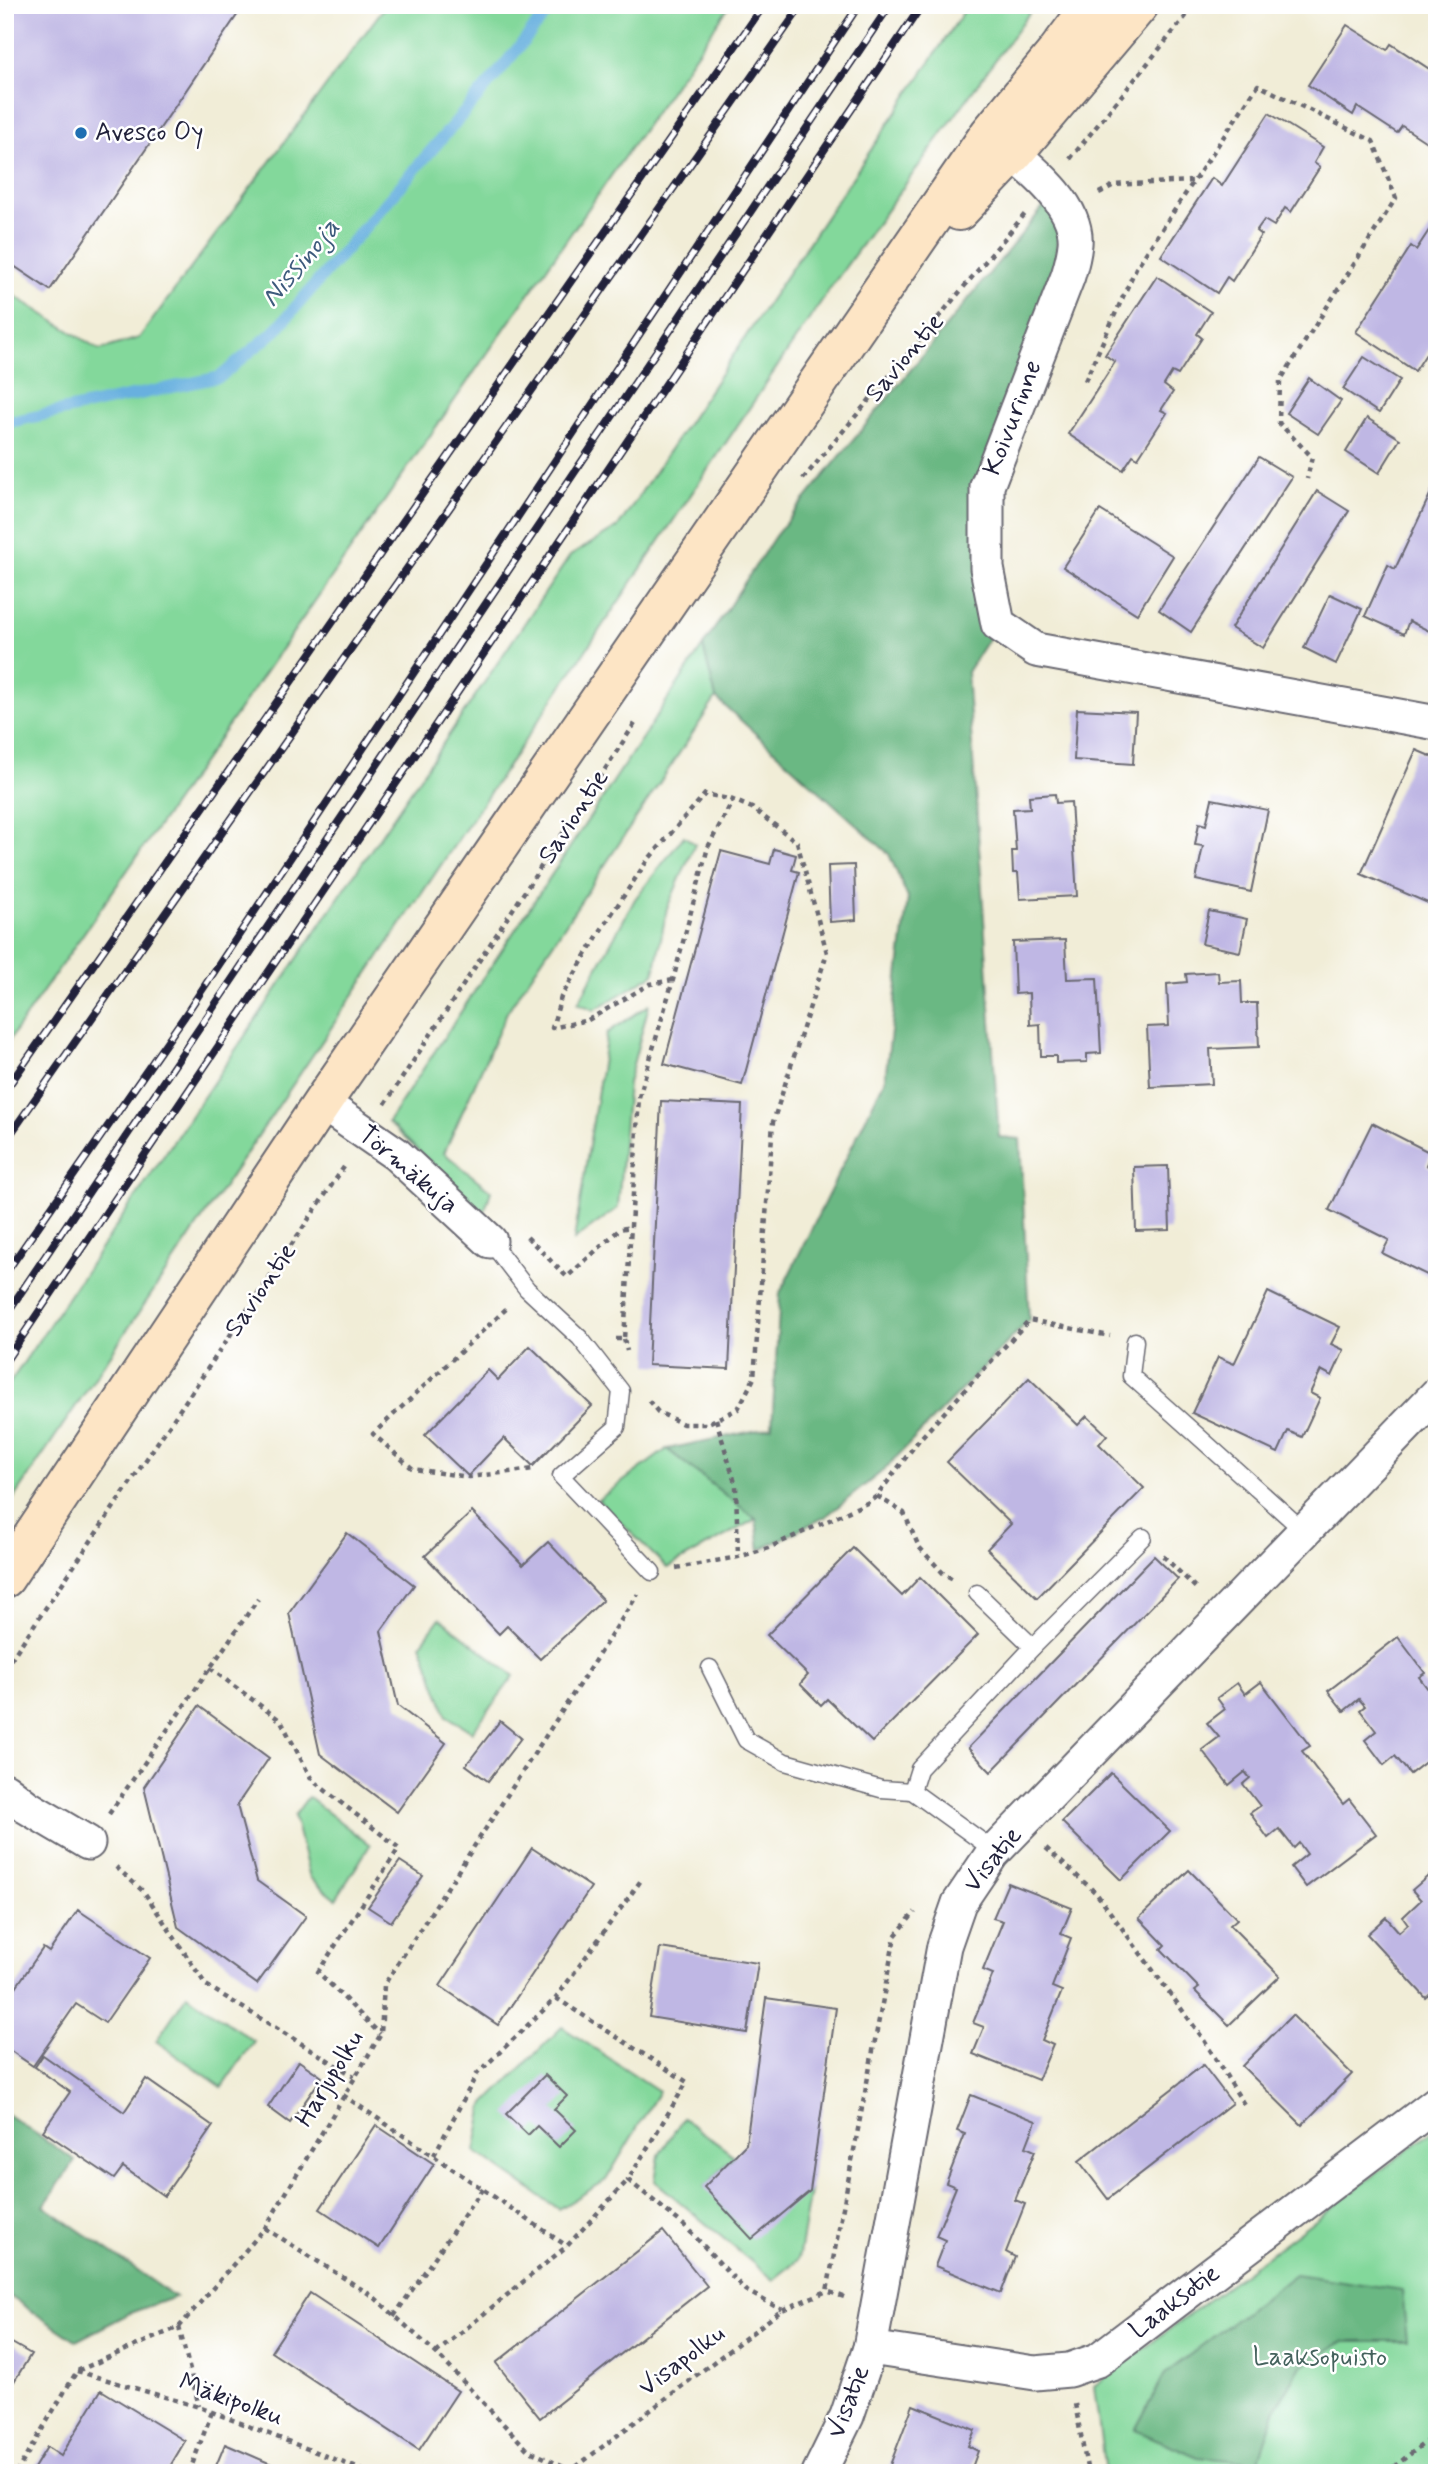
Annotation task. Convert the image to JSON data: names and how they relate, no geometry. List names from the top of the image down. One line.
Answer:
{"streets":{"main road":["Saviontie"],"street":["Koivurinne","Törmäkuja","Visatie","Laaksotie"],"path":["Harjupolku","Visapolku","Mäkipolku"]},"crossings":[["Saviontie","Koivurinne"],["Saviontie","Törmäkuja"],["Visatie","Laaksotie"],["Harjupolku","Mäkipolku"]],"water":["Nissinoja"],"parks":["Laaksopuisto"],"places":["Avesco Oy"]}
